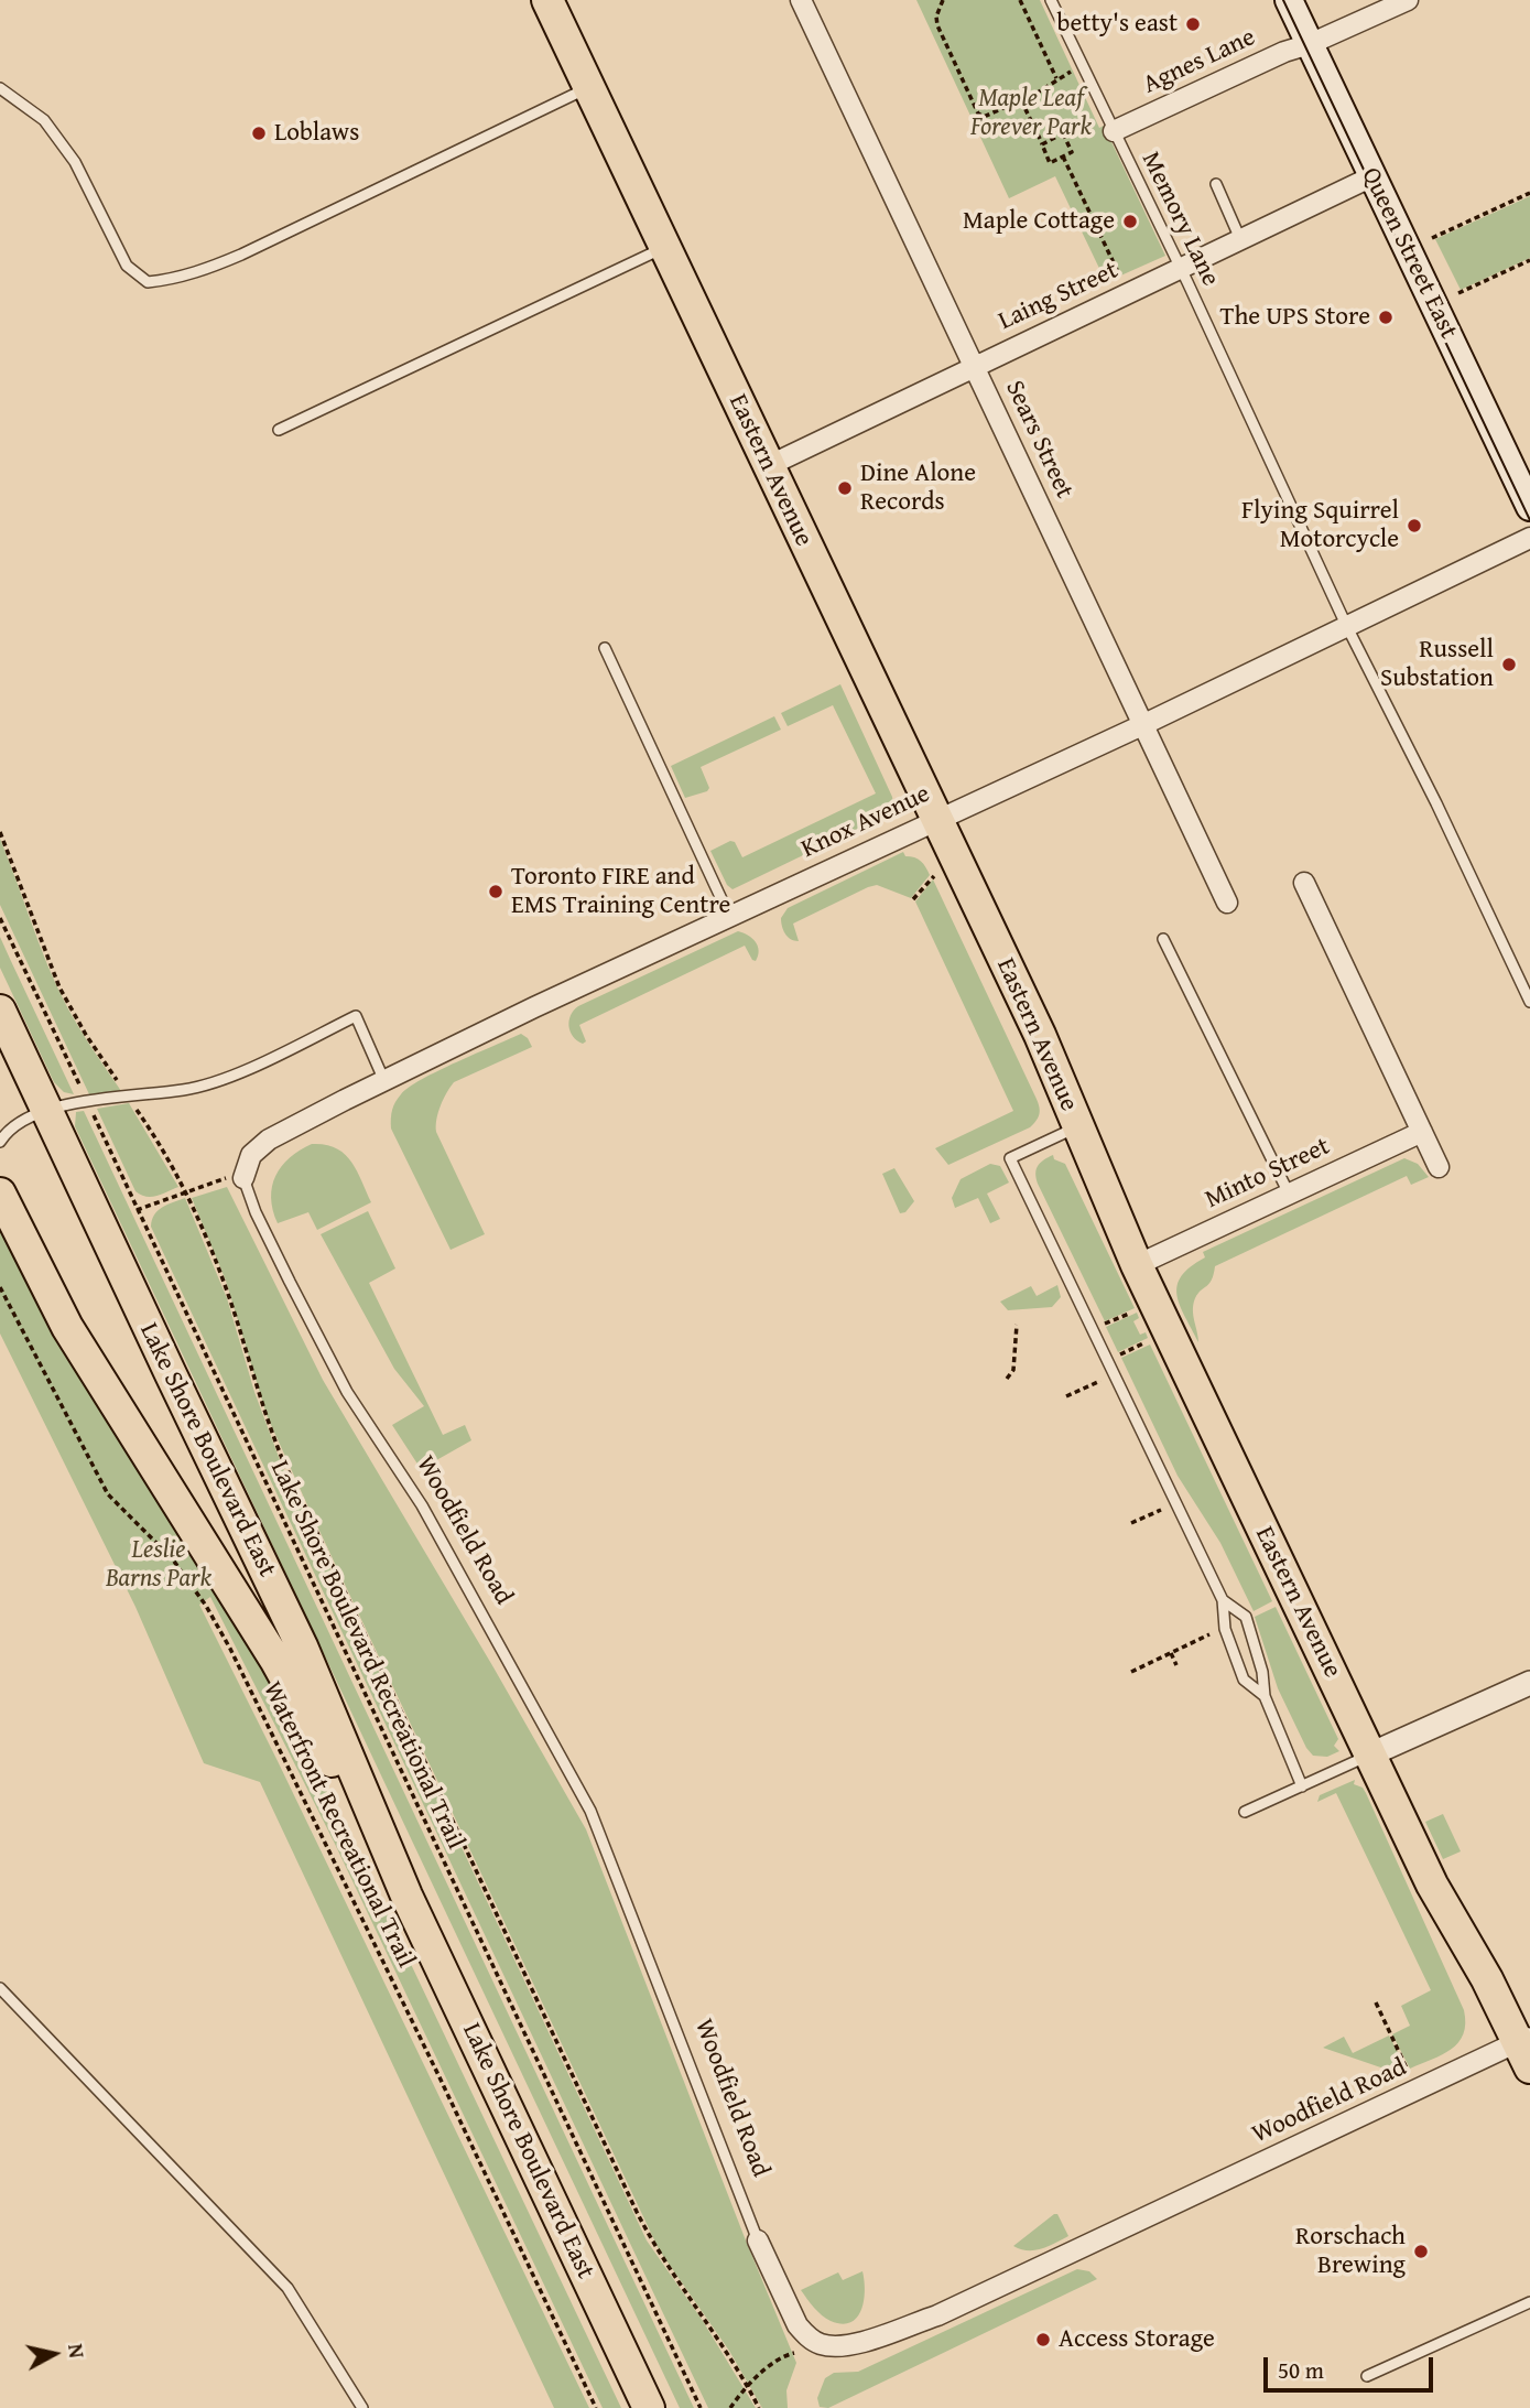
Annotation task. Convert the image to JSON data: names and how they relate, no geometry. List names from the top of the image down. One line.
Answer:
{"streets":{"main road":["Queen Street East","Eastern Avenue","Lake Shore Boulevard East"],"street":["Agnes Lane","Laing Street","Sears Street","Knox Avenue","Minto Street","Woodfield Road"],"lane":["Memory Lane"],"path":["Lake Shore Boulevard Recreational Trail","Waterfront Recreational Trail"]},"crossings":[["Agnes Lane","Memory Lane"],["Agnes Lane","Queen Street East"],["Memory Lane","Laing Street"],["Memory Lane","Knox Avenue"],["Queen Street East","Laing Street"],["Laing Street","Sears Street"],["Laing Street","Eastern Avenue"],["Sears Street","Knox Avenue"],["Eastern Avenue","Knox Avenue"],["Eastern Avenue","Minto Street"],["Eastern Avenue","Woodfield Road"],["Knox Avenue","Woodfield Road"]],"parks":["Maple Leaf Forever Park","Leslie Barns Park"],"places":["betty's east","Loblaws","Maple Cottage","The UPS Store","Dine Alone Records","Flying Squirrel Motorcycle","Russell Substation","Toronto FIRE and EMS Training Centre","Rorschach Brewing","Access Storage"],"scale_bar":"50 m","north":"right"}
